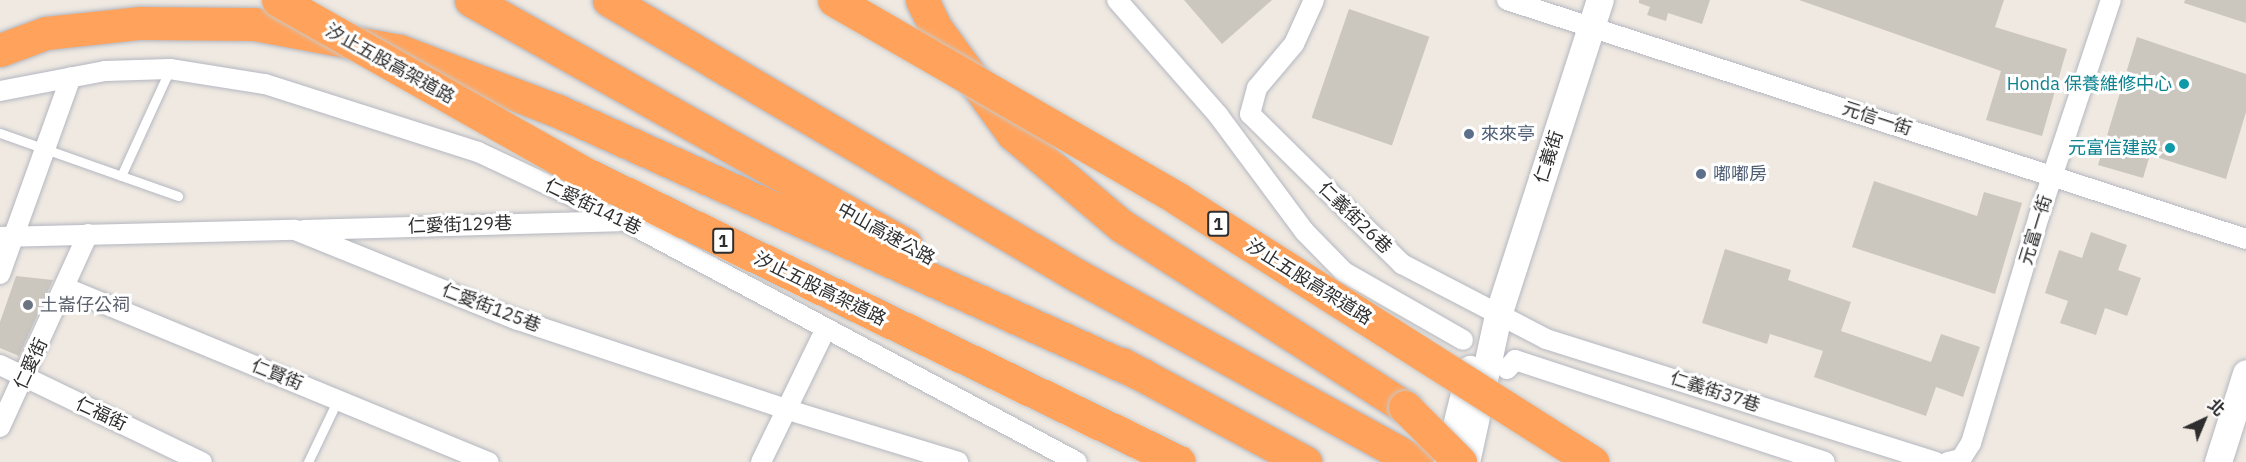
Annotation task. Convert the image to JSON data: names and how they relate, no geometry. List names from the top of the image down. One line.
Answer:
{"streets":{"highway":["汐止五股高架道路","1","中山高速公路"],"street":["元信一街","仁義街","仁愛街141巷","仁義街26巷","仁愛街129巷","元富一街","仁愛街125巷","仁愛街","仁賢街","仁義街37巷","仁福街"]},"crossings":[["元信一街","仁義街"],["元信一街","元富一街"],["仁義街","仁義街26巷"],["仁義街","仁義街37巷"],["仁愛街141巷","仁愛街129巷"],["仁義街26巷","仁義街37巷"],["仁愛街129巷","仁愛街125巷"],["仁愛街125巷","仁愛街"],["仁愛街","仁賢街"],["仁愛街","仁福街"]],"places":["Honda 保養維修中心","來來亭","元富信建設","嘟嘟房","土崙仔公祠"],"north":"top right"}
